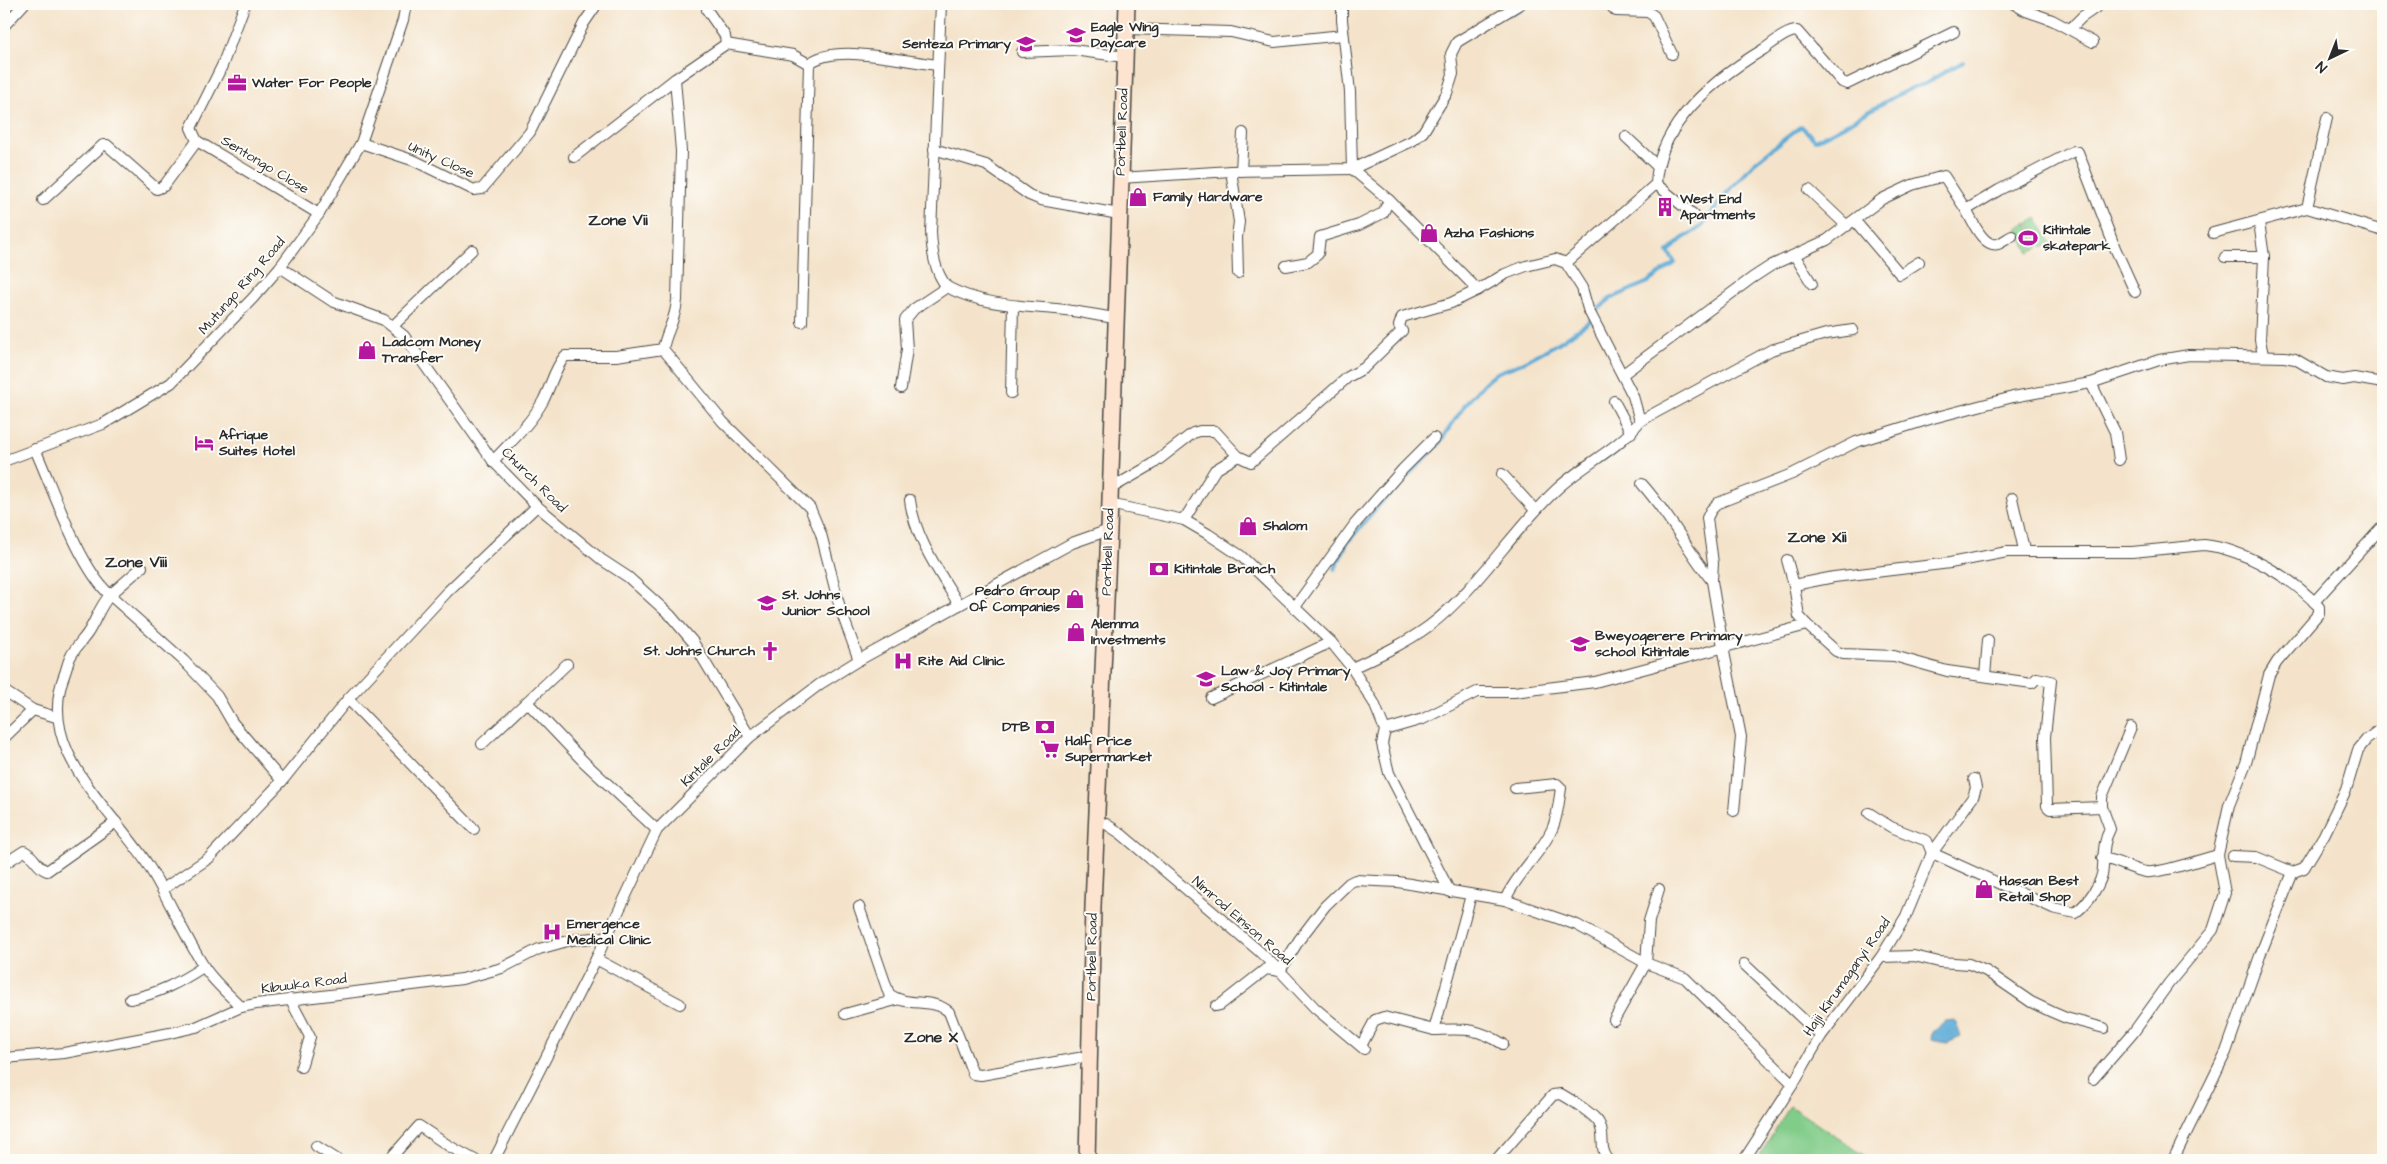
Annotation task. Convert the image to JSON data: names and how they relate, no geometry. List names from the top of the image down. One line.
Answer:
{"streets":{"main road":["Portbell Road"],"street":["Unity Close","Sentongo Close","Mutungo Ring Road","Church Road","Kintale Road","Nimrod Einson Road","Hajji Kirumaganyi Road","Kibuuka Road"]},"crossings":[["Portbell Road","Kintale Road"],["Portbell Road","Nimrod Einson Road"],["Unity Close","Mutungo Ring Road"],["Sentongo Close","Mutungo Ring Road"],["Mutungo Ring Road","Church Road"],["Church Road","Kintale Road"],["Kintale Road","Kibuuka Road"]],"districts":["Zone Vii","Zone Xii","Zone Viii","Zone X"],"places":{"school or university":["Eagle Wing Daycare","Senteza Primary","St. Johns Junior School","Bweyogerere Primary school Kitintale","Law & Joy Primary School - Kitintale"],"office":["Water For People"],"shop":["Family Hardware","Azha Fashions","Ladcom Money Transfer","Shalom","Pedro Group Of Companies","Alemma Investments","Hassan Best Retail Shop"],"building":["West End Apartments"],"sports":["Kitintale skatepark"],"hotel":["Afrique Suites Hotel"],"bank":["Kitintale Branch","DTB"],"church":["St. Johns Church"],"hospital":["Rite Aid Clinic","Emergence Medical Clinic"],"supermarket":["Half Price Supermarket"]},"north":"bottom left"}
